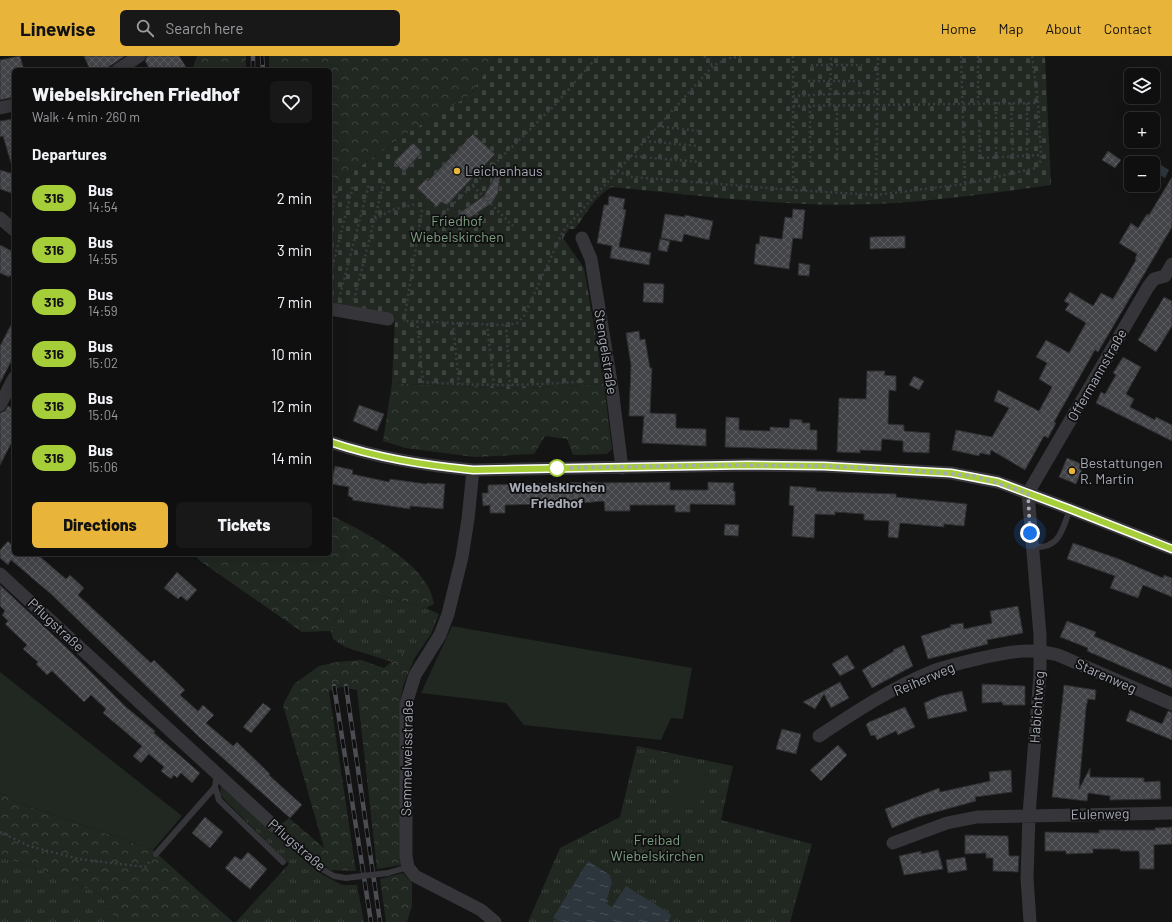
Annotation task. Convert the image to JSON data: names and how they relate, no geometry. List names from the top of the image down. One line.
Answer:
{"streets":{"street":["Stengelstraße","Offermannstraße","Pflugstraße","Starenweg","Reiherweg","Habichtweg","Semmelweisstraße","Eulenweg"]},"crossings":[["Offermannstraße","Habichtweg"],["Pflugstraße","Semmelweisstraße"],["Starenweg","Reiherweg"],["Starenweg","Habichtweg"],["Reiherweg","Habichtweg"],["Habichtweg","Eulenweg"]],"parks":["Friedhof Wiebelskirchen","Freibad Wiebelskirchen"],"places":["Leichenhaus","Wiebelskirchen Friedhof","Bestattungen R. Martin"],"lines":["bus line 316"],"page":{"header":"Linewise","search":"Search here","nav":["Home","Map","About","Contact"],"map_buttons":["+","−"],"heading":[["Wiebelskirchen Friedhof","Walk · 4 min · 260 m"],"Departures"],"list":[{"mark":"316","name":"Bus","note":"14:54","value":"2 min"},{"mark":"316","name":"Bus","note":"14:55","value":"3 min"},{"mark":"316","name":"Bus","note":"14:59","value":"7 min"},{"mark":"316","name":"Bus","note":"15:02","value":"10 min"},{"mark":"316","name":"Bus","note":"15:04","value":"12 min"},{"mark":"316","name":"Bus","note":"15:06","value":"14 min"}],"buttons":["Directions","Tickets"]}}
